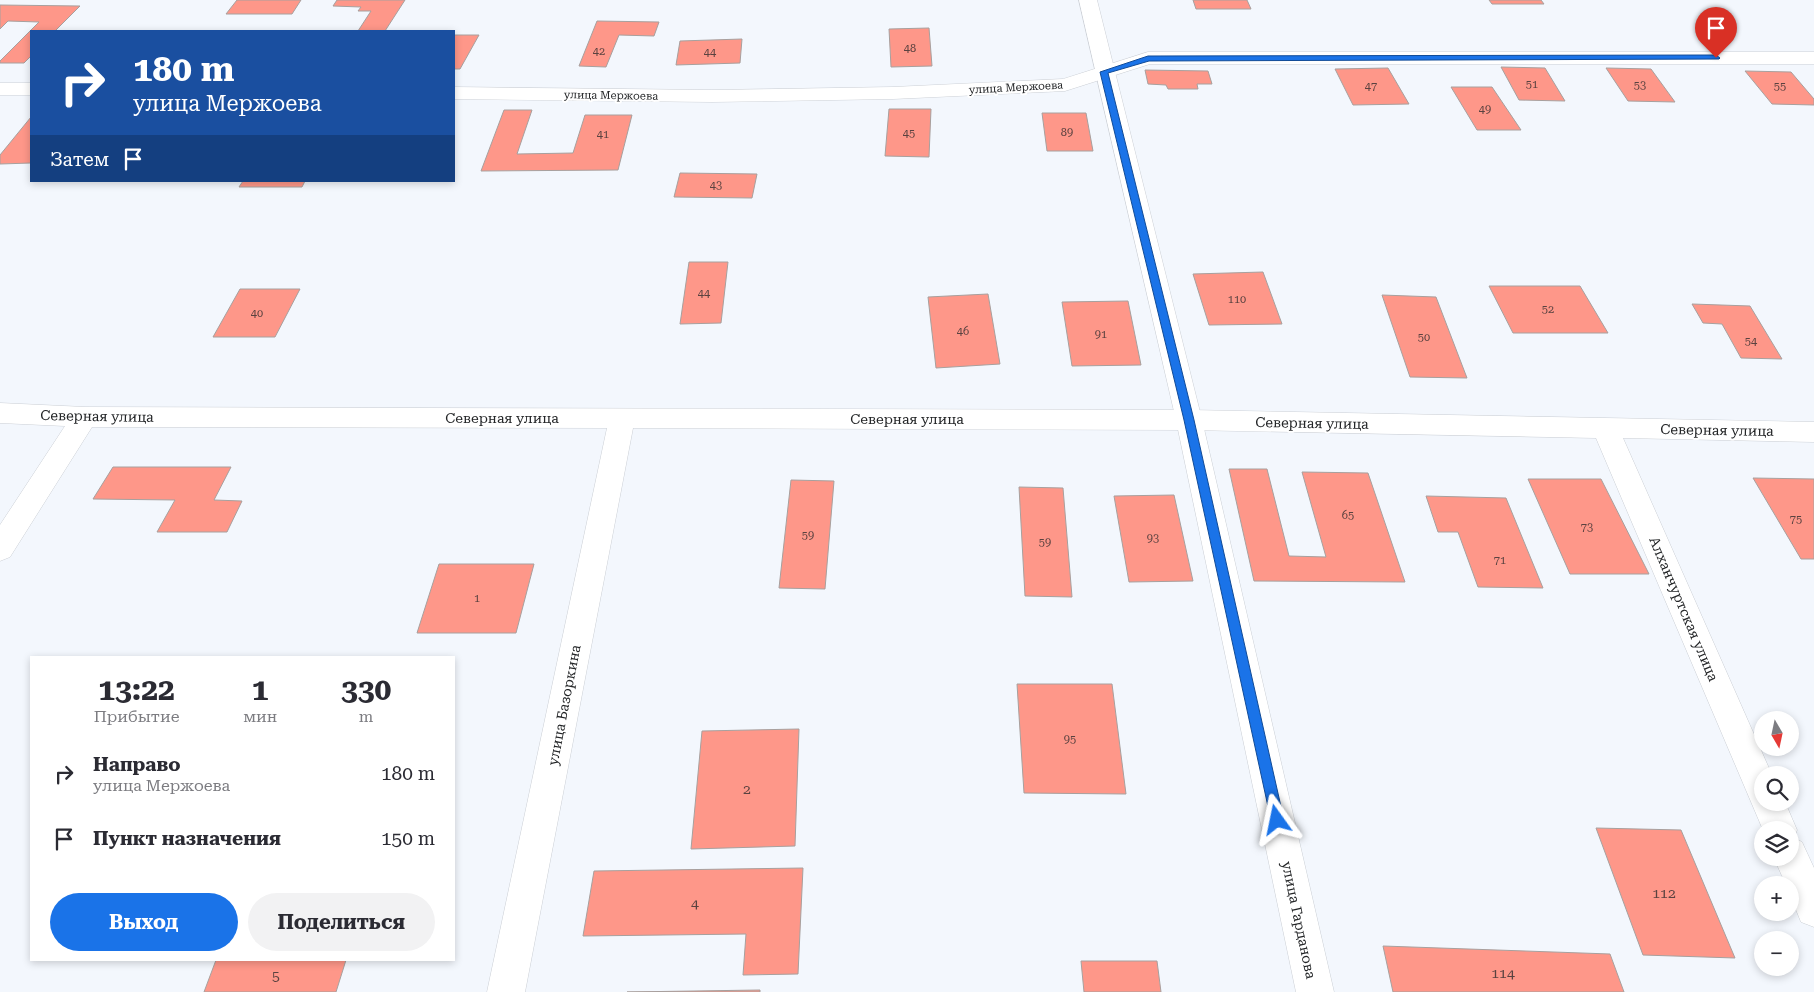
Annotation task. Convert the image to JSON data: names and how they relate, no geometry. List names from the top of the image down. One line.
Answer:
{"streets":{"street":["улица Мержоева","Северная улица","Алханчуртская улица","улица Базоркина","улица Гарданова"]},"crossings":[["улица Мержоева","улица Гарданова"],["Северная улица","Алханчуртская улица"],["Северная улица","улица Базоркина"],["Северная улица","улица Гарданова"]],"house_numbers":["48","42","44","51","53","47","55","49","89","45","41","43","44","110","52","40","46","91","50","54","65","75","73","59","93","59","71","1","95","2","112","4","114","5"],"north":"bottom","page":{"turn":["180 m","улица Мержоева"],"then":"Затем","eta":["13:22","Прибытие","1","мин","330","m"],"map_buttons":["+","−"],"list":[{"name":"Направо","note":"улица Мержоева","value":"180 m"},{"name":"Пункт назначения","value":"150 m"}],"buttons":["Выход","Поделиться"]}}
